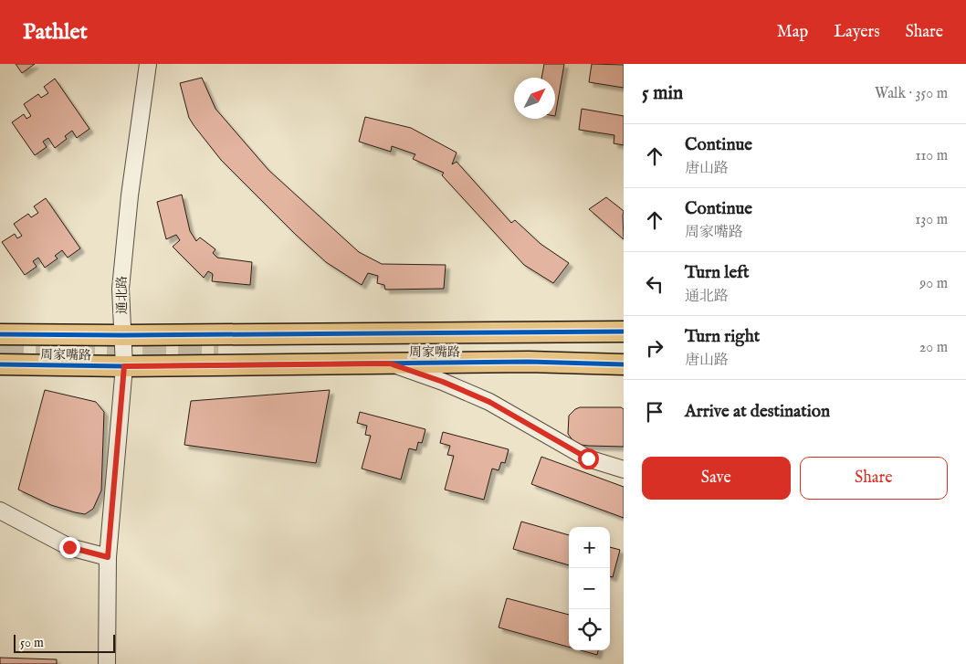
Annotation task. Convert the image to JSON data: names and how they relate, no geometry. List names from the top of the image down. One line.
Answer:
{"streets":{"main road":["周家嘴路"],"street":["通北路"]},"crossings":[["通北路","周家嘴路"]],"scale_bar":"50 m","north":"top right","page":{"header":"Pathlet","nav":["Map","Layers","Share"],"heading":["5 min","Walk · 350 m"],"list":[["Continue","唐山路","110 m"],["Continue","周家嘴路","130 m"],["Turn left","通北路","90 m"],["Turn right","唐山路","20 m"],"Arrive at destination"],"buttons":["Save","Share"],"map_buttons":["+","−"],"scale":"50 m"}}
